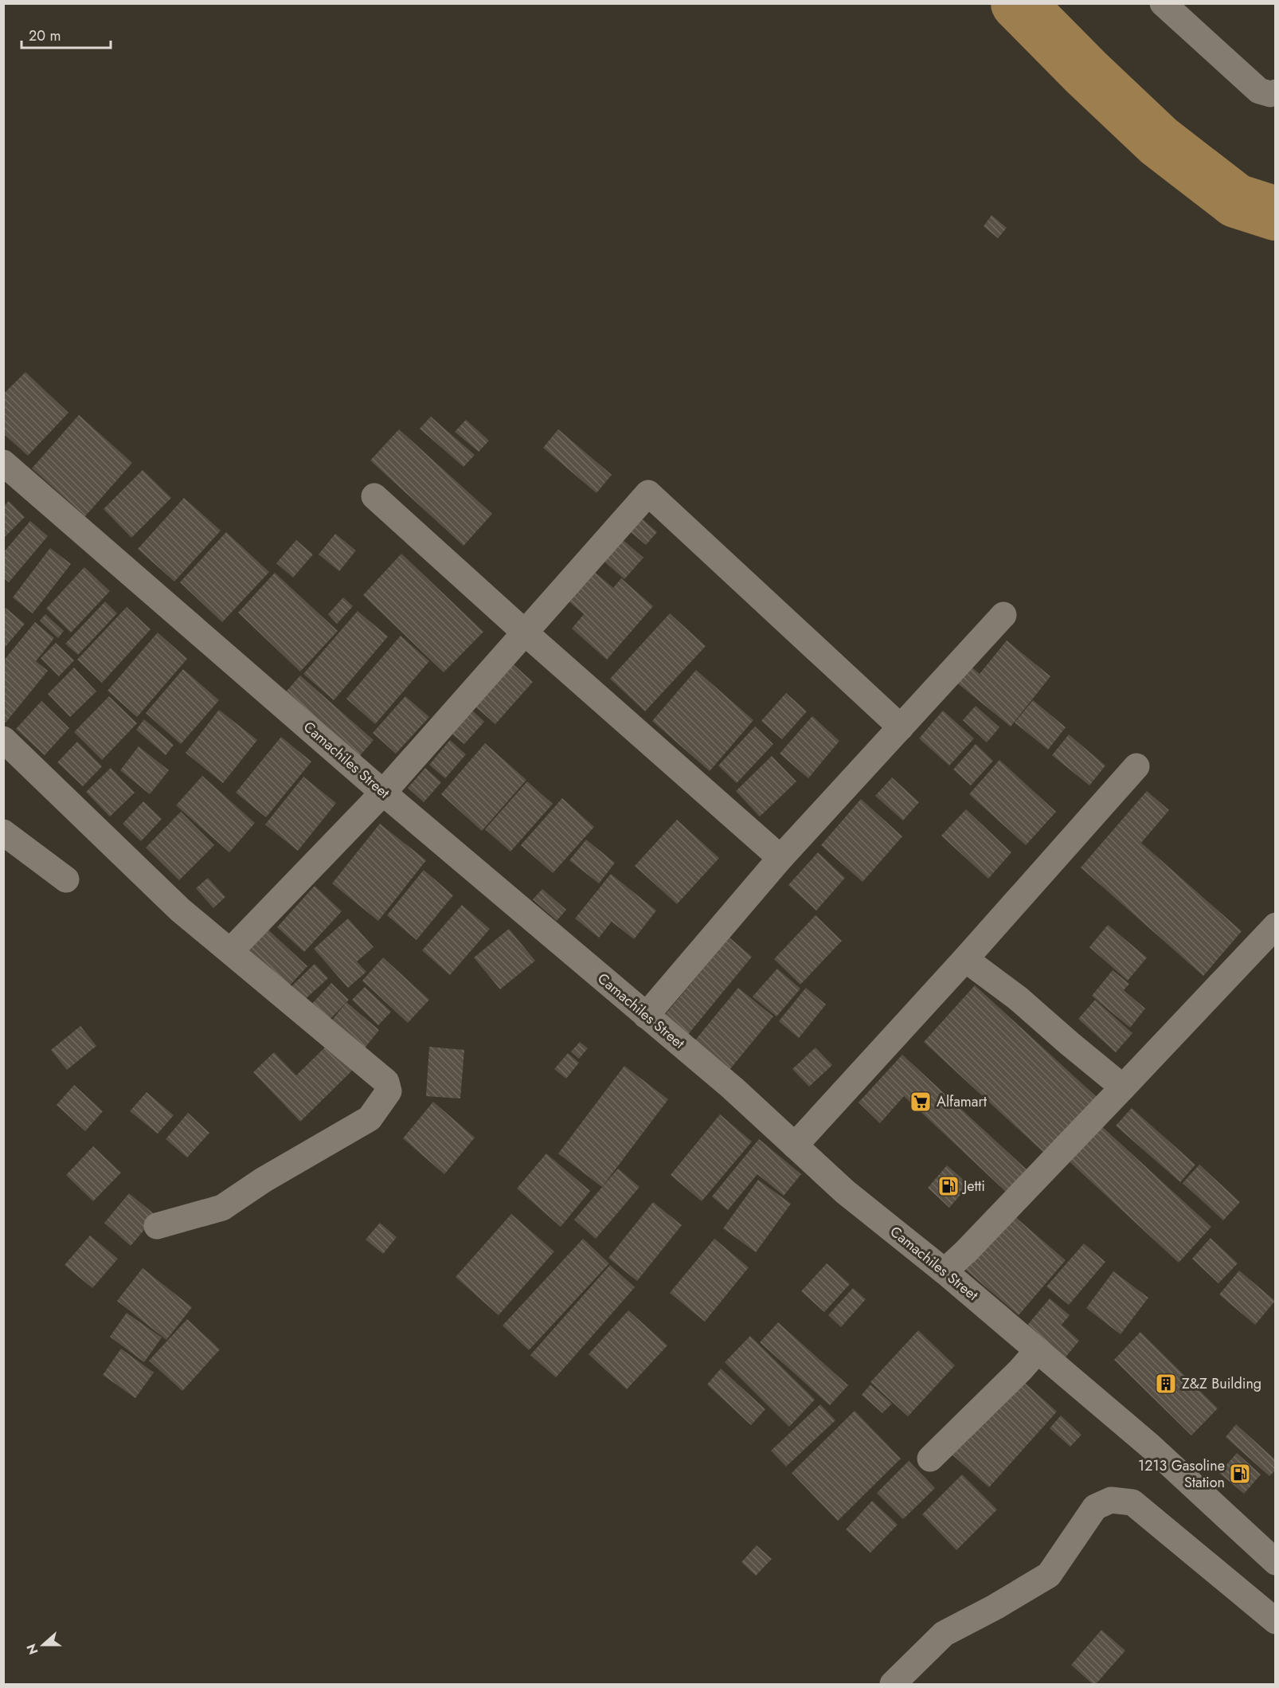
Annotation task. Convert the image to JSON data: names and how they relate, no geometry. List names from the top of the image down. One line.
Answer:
{"streets":{"street":["Camachiles Street"]},"places":{"supermarket":["Alfamart"],"fuel station":["Jetti","1213 Gasoline Station"],"building":["Z&Z Building"]},"scale_bar":"20 m","north":"left"}
